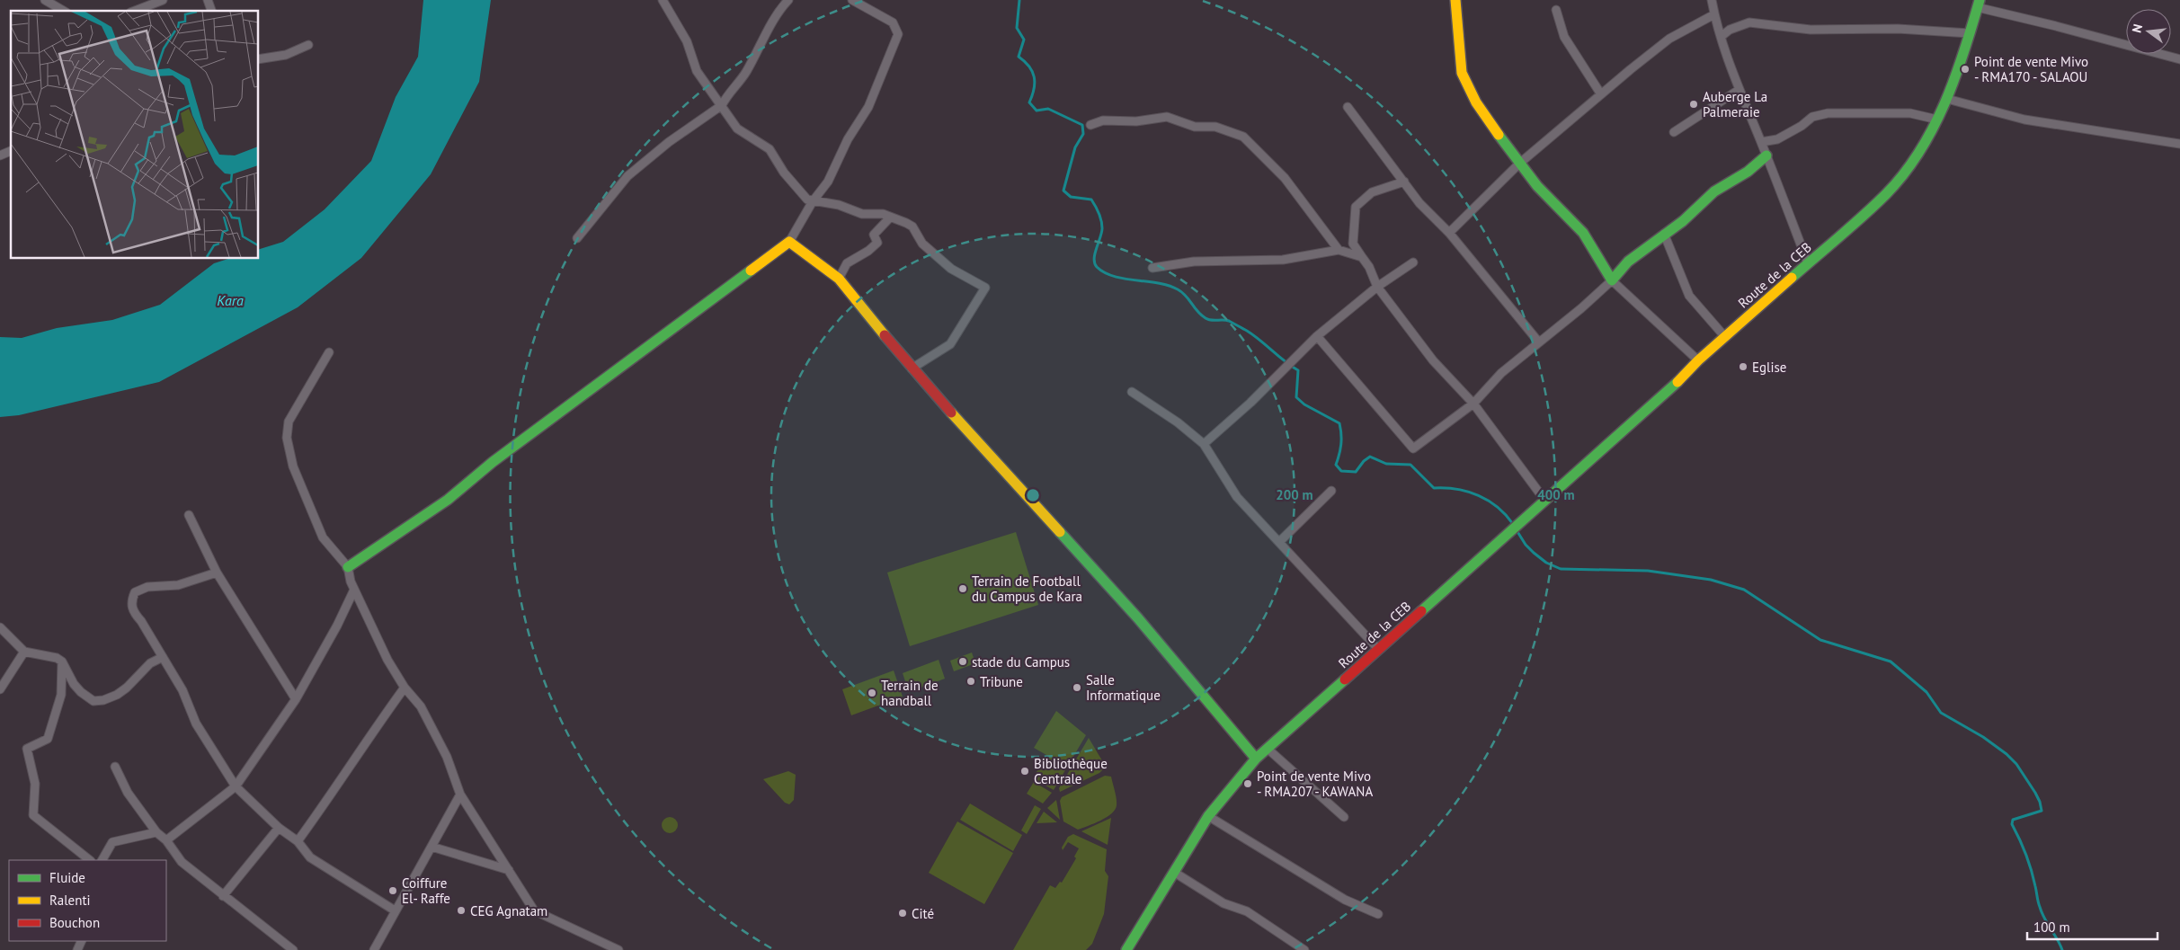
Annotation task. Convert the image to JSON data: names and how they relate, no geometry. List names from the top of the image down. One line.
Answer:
{"streets":{"street":["Route de la CEB"]},"water":["Kara"],"places":["Point de vente Mivo - RMA170 - SALAOU","Auberge La Palmeraie","Eglise","Terrain de Football du Campus de Kara","stade du Campus","Tribune","Salle Informatique","Terrain de handball","Bibliothèque Centrale","Point de vente Mivo - RMA207 - KAWANA","Coiffure El- Raffe","CEG Agnatam","Cité"],"legend":["Fluide","Ralenti","Bouchon"],"scale_bar":"100 m","north":"left","rings":["200 m","400 m"]}
